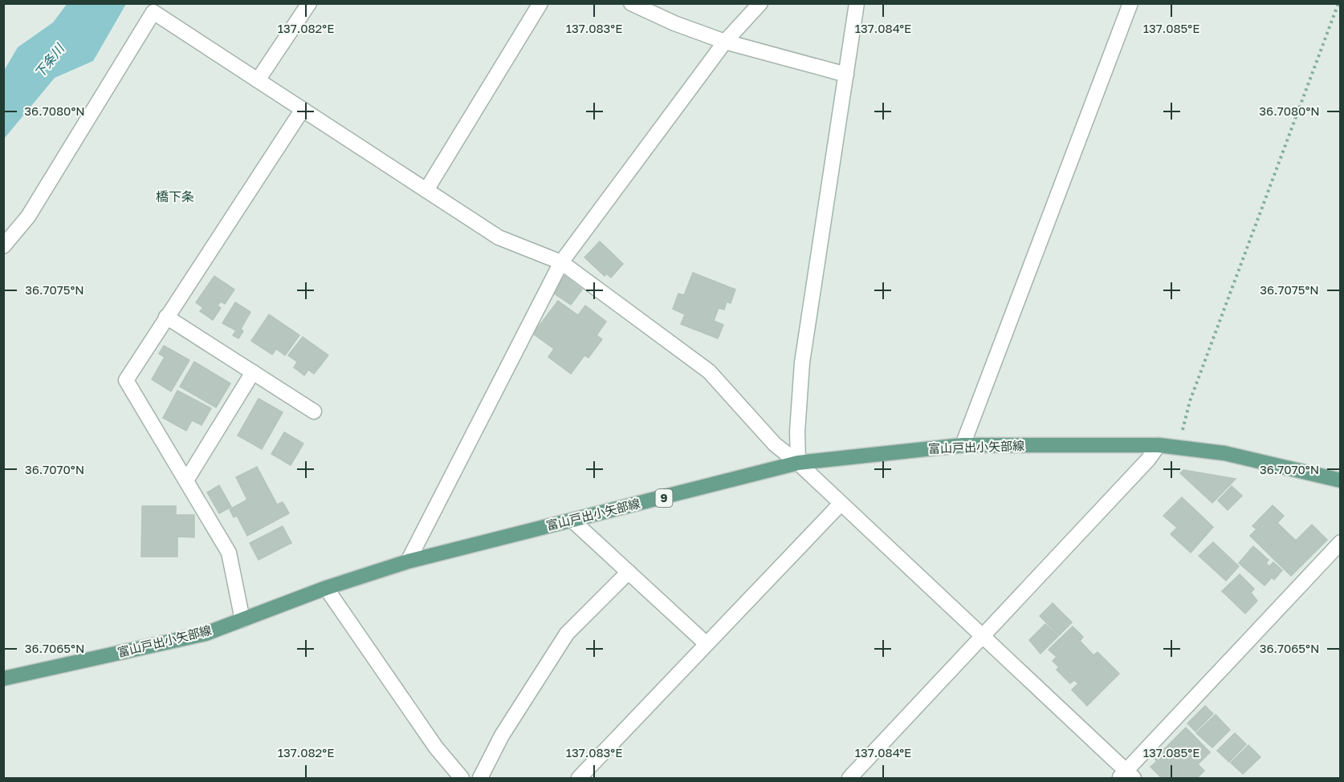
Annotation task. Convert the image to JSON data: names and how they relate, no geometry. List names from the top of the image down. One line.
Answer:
{"streets":{"main road":["富山戸出小矢部線","9"]},"districts":["橋下条"],"water":["下条川"],"coordinates":["137.082°E","137.083°E","137.084°E","137.085°E","36.7080°N","36.7075°N","36.7070°N","36.7065°N"]}
